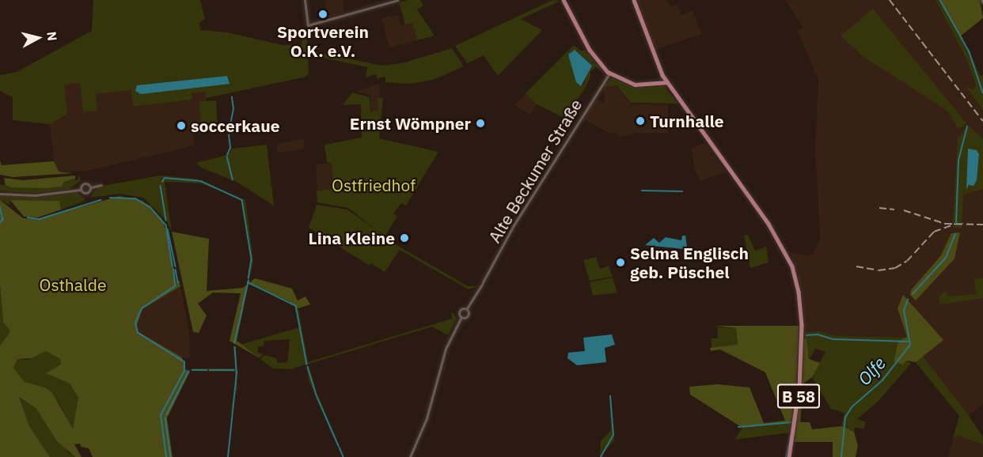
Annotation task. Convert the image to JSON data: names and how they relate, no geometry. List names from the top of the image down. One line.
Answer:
{"streets":{"main road":["B 58"],"street":["Alte Beckumer Straße"]},"water":["Olfe"],"parks":["Ostfriedhof","Osthalde"],"places":["Sportverein O.K. e.V.","Turnhalle","Ernst Wömpner","soccerkaue","Lina Kleine","Selma Englisch geb. Püschel"],"north":"right"}
